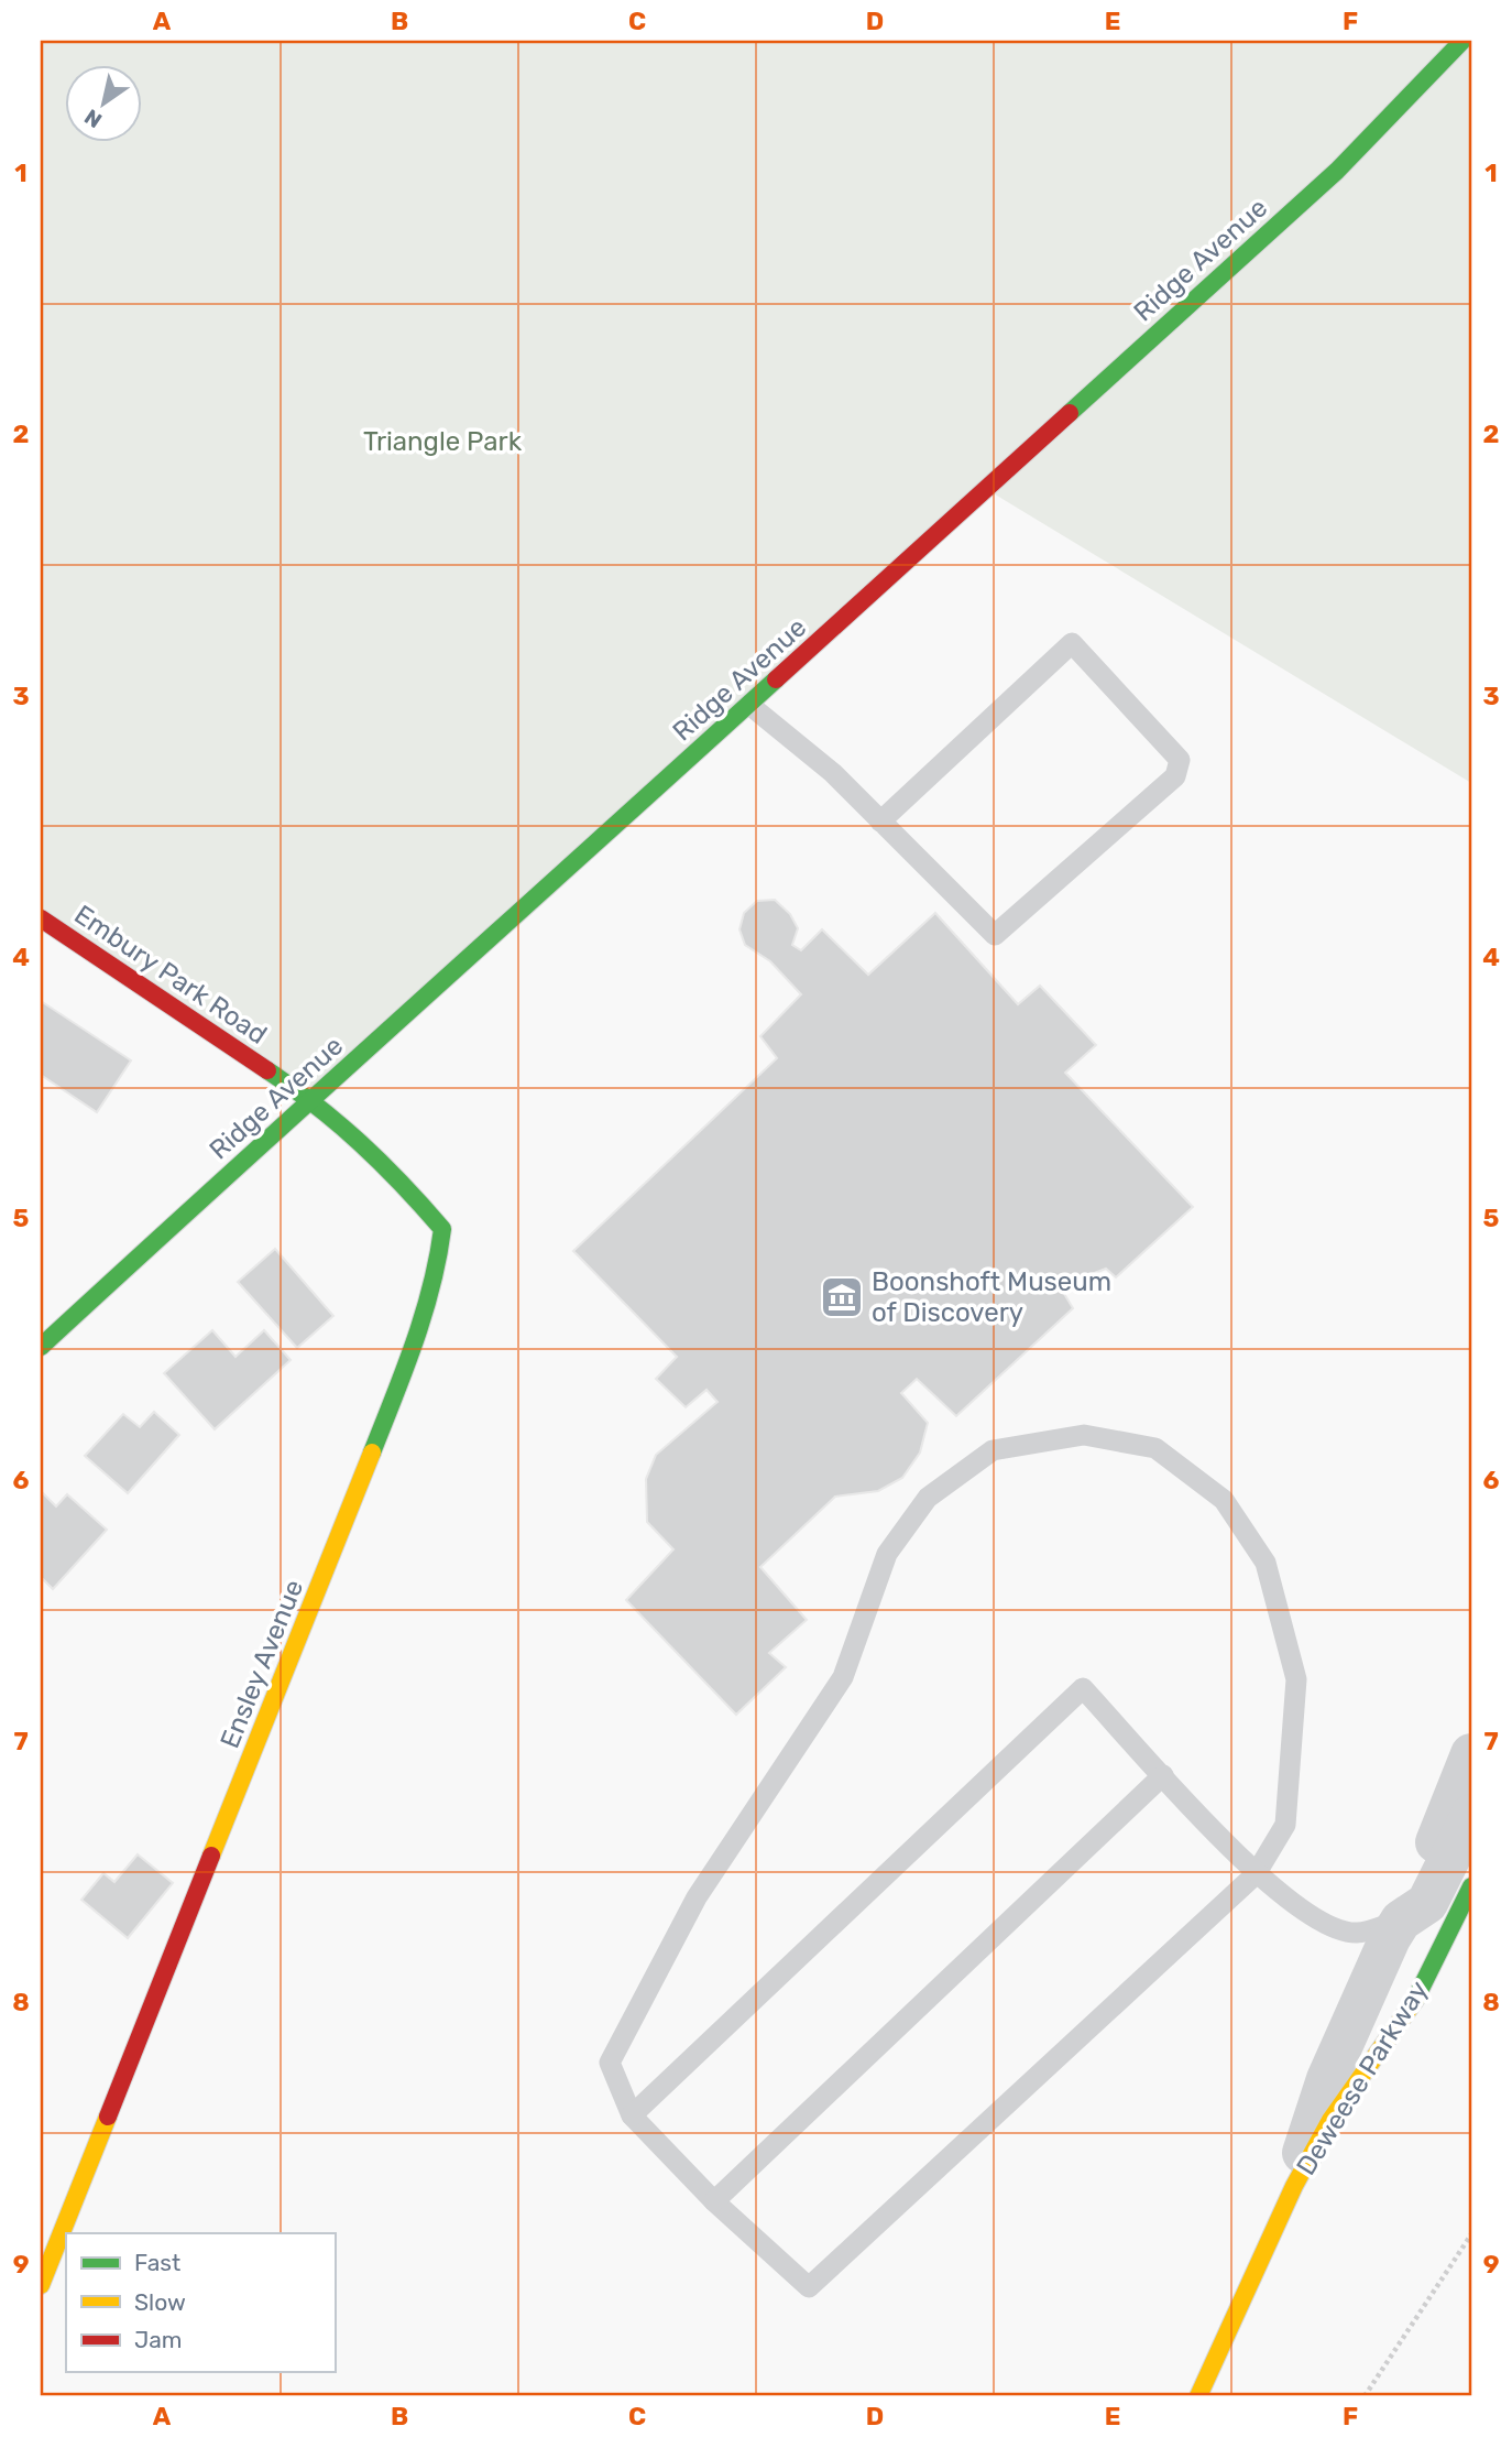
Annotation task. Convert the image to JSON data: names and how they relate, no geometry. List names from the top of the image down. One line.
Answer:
{"streets":{"street":["Ridge Avenue","Embury Park Road","Ensley Avenue","Deweese Parkway"]},"crossings":[["Ridge Avenue","Embury Park Road"],["Ridge Avenue","Ensley Avenue"],["Embury Park Road","Ensley Avenue"]],"parks":["Triangle Park"],"places":{"museum":["Boonshoft Museum of Discovery"]},"legend":["Fast","Slow","Jam"],"north":"bottom left","grid":{"columns":["A","B","C","D","E","F"],"rows":["1","2","3","4","5","6","7","8","9"]}}
